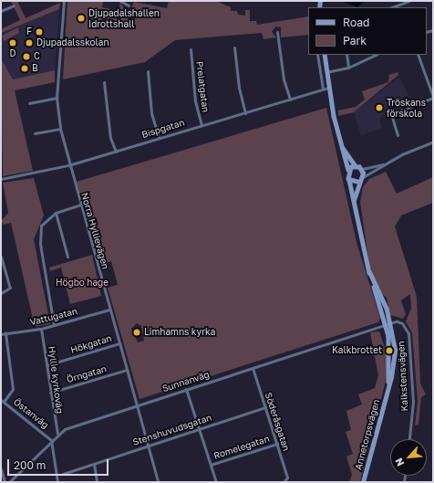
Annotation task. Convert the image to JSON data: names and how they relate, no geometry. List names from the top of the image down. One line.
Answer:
{"streets":{"main road":["Annetorpsvägen"],"street":["Prelatgatan","Bispgatan","Norra Hyllievägen","Vattugatan","Hökgatan","Örngatan","Kalkstensvägen","Hyllie kyrkoväg","Sunnanväg","Östanväg","Söderåsgatan","Stenshuvudsgatan","Romelegatan"]},"crossings":[["Prelatgatan","Bispgatan"],["Bispgatan","Norra Hyllievägen"],["Norra Hyllievägen","Vattugatan"],["Norra Hyllievägen","Hökgatan"],["Norra Hyllievägen","Örngatan"],["Norra Hyllievägen","Sunnanväg"],["Norra Hyllievägen","Stenshuvudsgatan"],["Vattugatan","Hyllie kyrkoväg"],["Hökgatan","Hyllie kyrkoväg"],["Örngatan","Hyllie kyrkoväg"],["Kalkstensvägen","Annetorpsvägen"],["Hyllie kyrkoväg","Sunnanväg"],["Sunnanväg","Östanväg"],["Sunnanväg","Söderåsgatan"],["Sunnanväg","Annetorpsvägen"],["Söderåsgatan","Stenshuvudsgatan"],["Söderåsgatan","Romelegatan"]],"parks":["Högbo hage"],"places":["Djupadalshallen Idrottshall","F","D","Djupadalsskolan","C","B","Tröskans förskola","Limhamns kyrka","Kalkbrottet"],"legend":["Road","Park"],"scale_bar":"200 m","north":"bottom left"}
